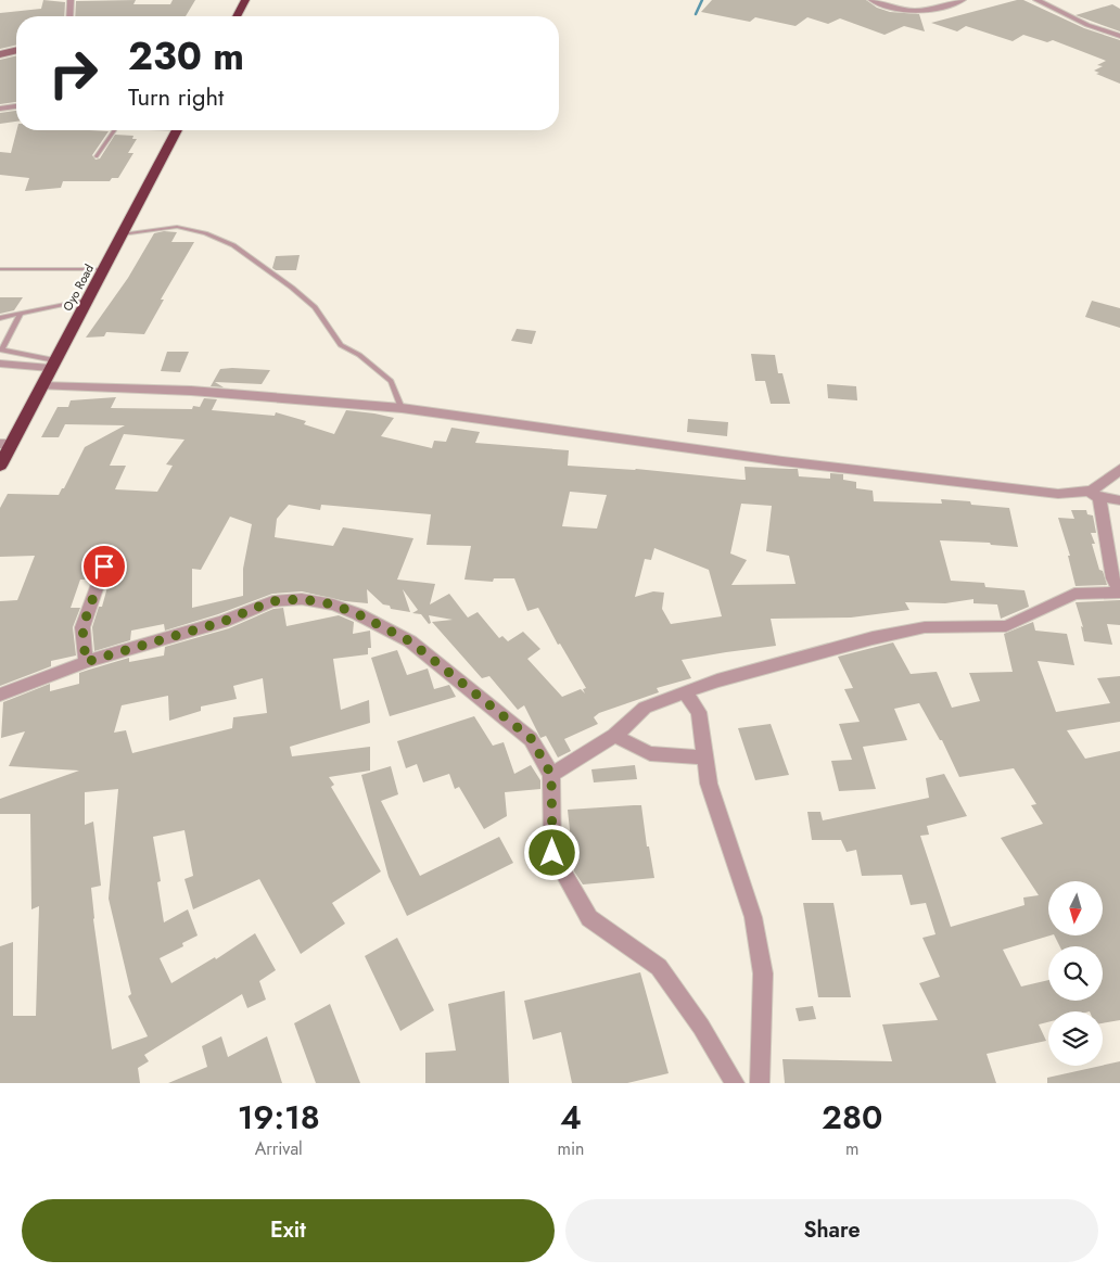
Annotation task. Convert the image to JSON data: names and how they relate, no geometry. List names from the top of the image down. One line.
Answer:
{"streets":{"highway":["Oyo Road"]},"north":"bottom","page":{"turn":["230 m","Turn right"],"eta":["19:18","Arrival","4","min","280","m"],"buttons":["Exit","Share"]}}
